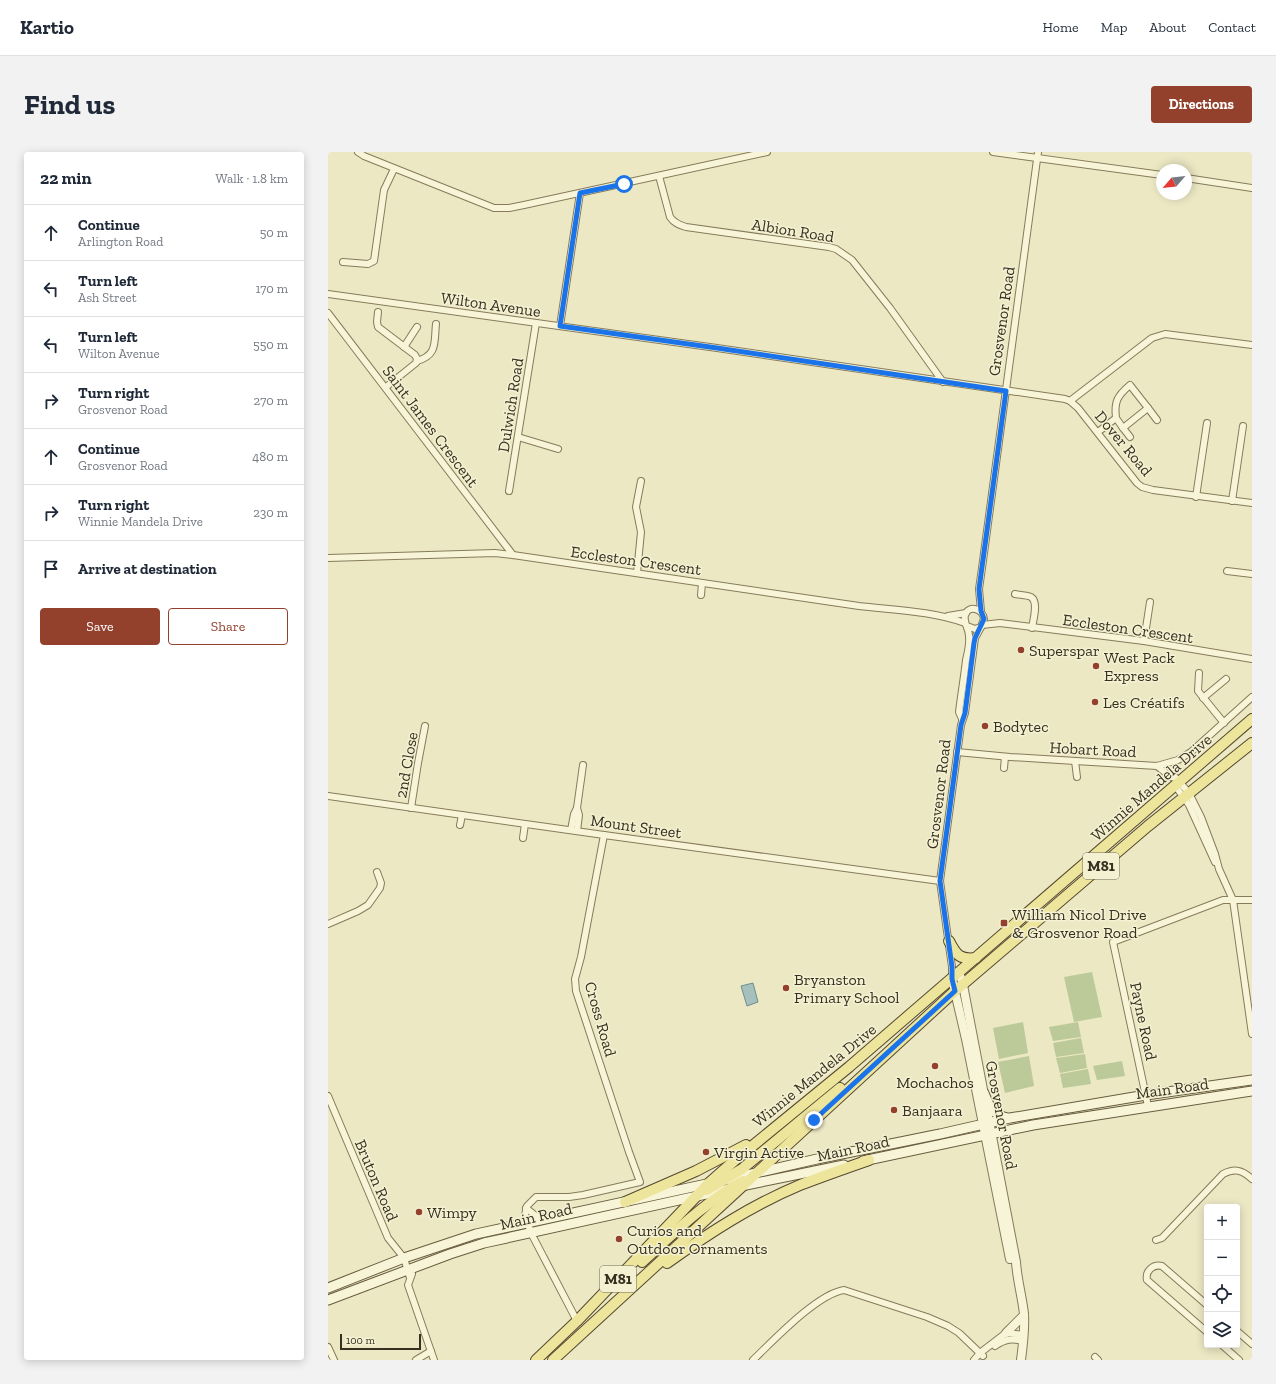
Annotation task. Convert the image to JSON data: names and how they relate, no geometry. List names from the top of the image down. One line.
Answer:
{"streets":{"main road":["Winnie Mandela Drive","M81","Main Road"],"street":["Albion Road","Wilton Avenue","Grosvenor Road","Dulwich Road","Saint James Crescent","Dover Road","Eccleston Crescent","Hobart Road","2nd Close","Mount Street","Cross Road","Payne Road","Bruton Road"]},"crossings":[["Albion Road","Wilton Avenue"],["Wilton Avenue","Grosvenor Road"],["Wilton Avenue","Dulwich Road"],["Grosvenor Road","Eccleston Crescent"],["Grosvenor Road","Hobart Road"],["Grosvenor Road","Winnie Mandela Drive"],["Grosvenor Road","Mount Street"],["Grosvenor Road","Main Road"],["Saint James Crescent","Eccleston Crescent"],["Hobart Road","Winnie Mandela Drive"],["Hobart Road","Payne Road"],["2nd Close","Mount Street"],["Winnie Mandela Drive","Main Road"],["Mount Street","Cross Road"],["Payne Road","Main Road"],["Main Road","Bruton Road"]],"places":{"other":["Superspar","West Pack Express","Les Créatifs","Bodytec","Bryanston Primary School","Mochachos","Banjaara","Virgin Active","Wimpy","Curios and Outdoor Ornaments"],"transit":["William Nicol Drive & Grosvenor Road"]},"scale_bar":"100 m","north":"bottom left","page":{"header":"Kartio","nav":["Home","Map","About","Contact"],"buttons":["Directions",["Save","Share"]],"title":"Find us","heading":["22 min","Walk · 1.8 km"],"list":[["Continue","Arlington Road","50 m"],["Turn left","Ash Street","170 m"],["Turn left","Wilton Avenue","550 m"],["Turn right","Grosvenor Road","270 m"],["Continue","Grosvenor Road","480 m"],["Turn right","Winnie Mandela Drive","230 m"],"Arrive at destination"],"map_buttons":["+","−"],"scale":"100 m"}}
